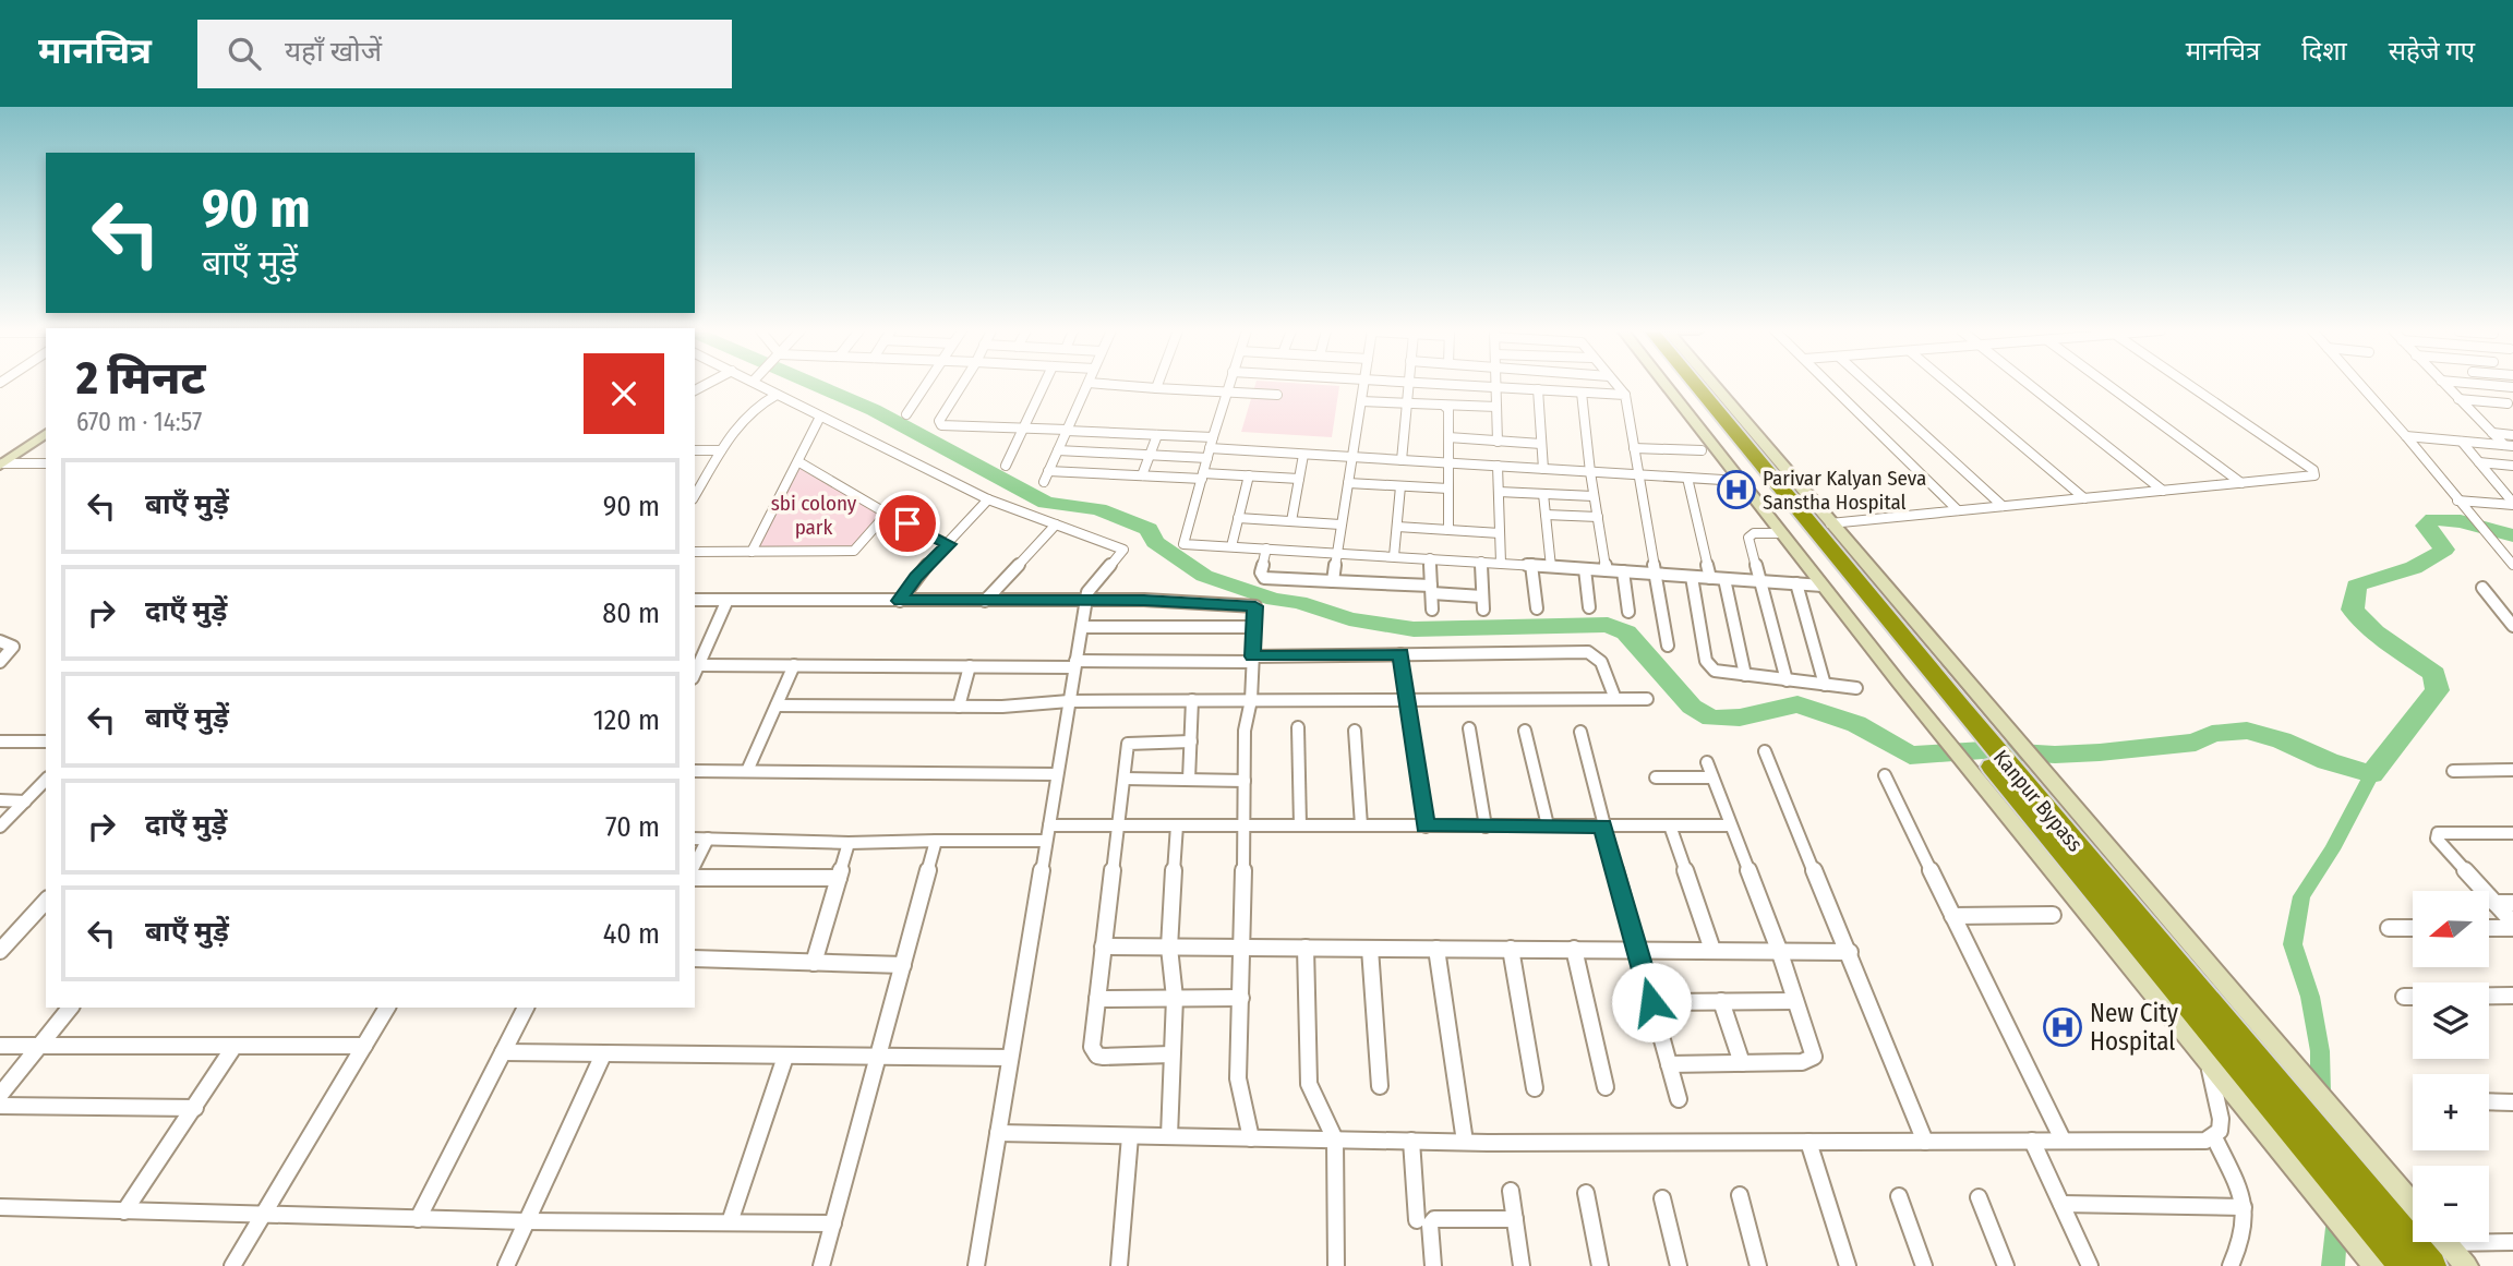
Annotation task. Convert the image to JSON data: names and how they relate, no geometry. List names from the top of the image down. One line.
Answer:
{"streets":{"highway":["Kanpur Bypass"]},"parks":["sbi colony park"],"places":{"hospital":["Parivar Kalyan Seva Sanstha Hospital","New City Hospital"]},"north":"left","page":{"header":"मानचित्र","search":"यहाँ खोजें","nav":["मानचित्र","दिशा","सहेजे गए"],"turn":["90 m","बाएँ मुड़ें"],"heading":["2 मिनट","670 m · 14:57"],"list":[{"name":"बाएँ मुड़ें","value":"90 m"},{"name":"दाएँ मुड़ें","value":"80 m"},{"name":"बाएँ मुड़ें","value":"120 m"},{"name":"दाएँ मुड़ें","value":"70 m"},{"name":"बाएँ मुड़ें","value":"40 m"}],"map_buttons":["+","−"]}}
